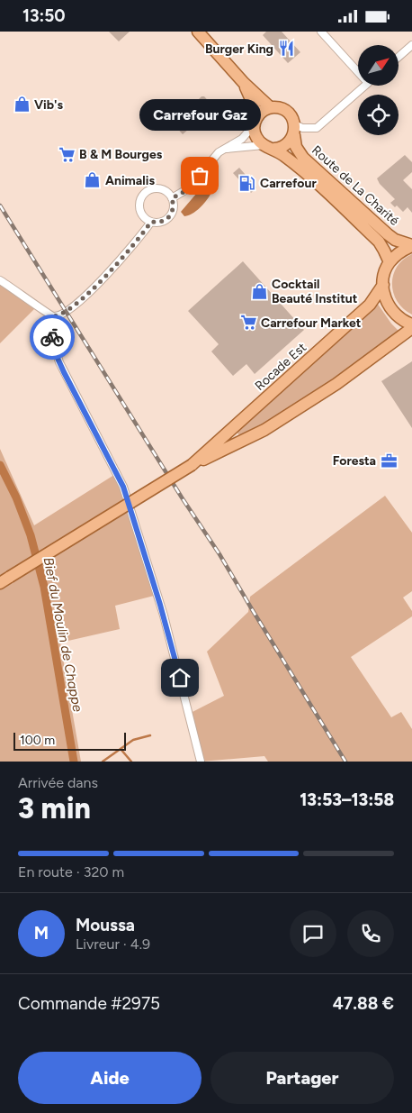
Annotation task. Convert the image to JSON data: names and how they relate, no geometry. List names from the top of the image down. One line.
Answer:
{"streets":{"main road":["Route de La Charité","Rocade Est"]},"water":["Bief du Moulin de Chappe"],"places":{"restaurant":["Burger King"],"shop":["Vib's","Animalis","Cocktail Beauté Institut"],"supermarket":["B & M Bourges","Carrefour Market"],"other":["Carrefour Gaz"],"fuel station":["Carrefour"],"office":["Foresta"]},"scale_bar":"100 m","north":"top right","page":{"status":"13:50","bubble":"Carrefour Gaz","scale":"100 m","heading":["3 min","Arrivée dans","13:53–13:58"],"panel":["Moussa","Livreur · 4.9","Commande #2975","47.88 €"],"bar":"En route · 320 m","round":"M","buttons":["Aide","Partager"]}}
